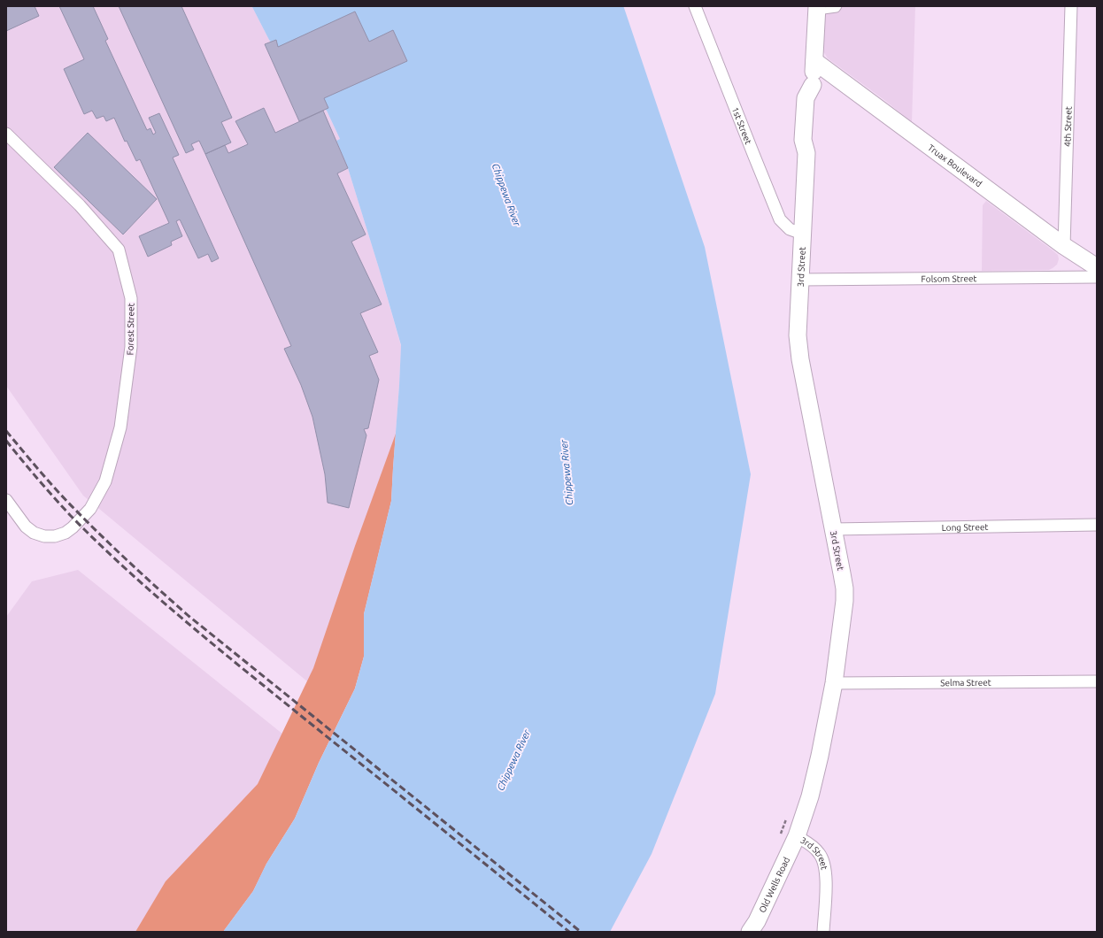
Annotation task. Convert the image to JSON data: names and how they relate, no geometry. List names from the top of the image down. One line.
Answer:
{"streets":{"street":["1st Street","4th Street","Truax Boulevard","3rd Street","Folsom Street","Forest Street","Long Street","Selma Street","Old Wells Road"]},"crossings":[["1st Street","3rd Street"],["4th Street","Truax Boulevard"],["Truax Boulevard","3rd Street"],["3rd Street","Folsom Street"],["3rd Street","Long Street"],["3rd Street","Selma Street"],["3rd Street","Old Wells Road"]],"water":["Chippewa River"]}
